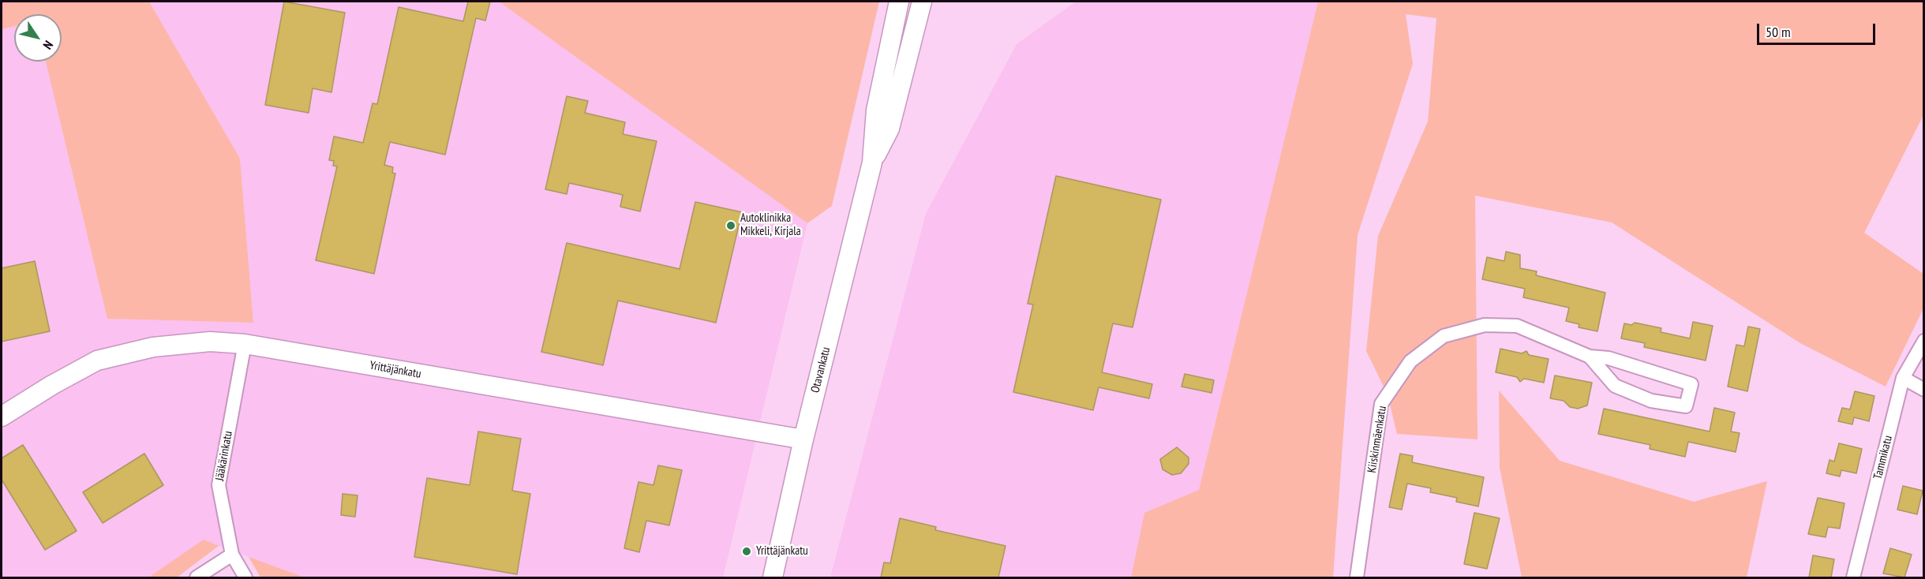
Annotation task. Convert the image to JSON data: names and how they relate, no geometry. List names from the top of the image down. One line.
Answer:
{"streets":{"street":["Yrittäjänkatu","Otavankatu","Kiiskinmäenkatu","Jääkärinkatu","Tammikatu"]},"crossings":[["Yrittäjänkatu","Otavankatu"],["Yrittäjänkatu","Jääkärinkatu"]],"places":["Autoklinikka Mikkeli, Kirjala","Yrittäjänkatu"],"scale_bar":"50 m","north":"bottom right"}
